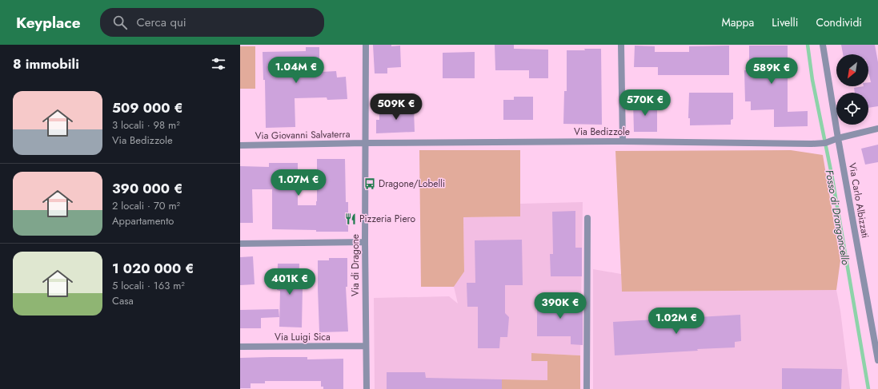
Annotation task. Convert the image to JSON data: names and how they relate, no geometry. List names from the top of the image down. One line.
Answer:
{"streets":{"street":["Via Bedizzole","Via Giovanni Salvaterra","Via Carlo Albizzati","Via di Dragone","Via Luigi Sica"]},"crossings":[["Via Bedizzole","Via Giovanni Salvaterra"],["Via Bedizzole","Via Carlo Albizzati"],["Via Bedizzole","Via di Dragone"],["Via Giovanni Salvaterra","Via di Dragone"],["Via di Dragone","Via Luigi Sica"]],"water":["Fosso di Drangoncello"],"places":{"bus stop":["Dragone/Lobelli"],"restaurant":["Pizzeria Piero"]},"north":"bottom left","page":{"header":"Keyplace","search":"Cerca qui","nav":["Mappa","Livelli","Condividi"],"heading":"8 immobili","price":["1.04M €","589K €","570K €","509K €","1.07M €","401K €","390K €","1.02M €"],"list":[{"name":"509 000 €","note":"3 locali · 98 m² · Via Bedizzole"},{"name":"390 000 €","note":"2 locali · 70 m² · Appartamento"},{"name":"1 020 000 €","note":"5 locali · 163 m² · Casa"}]}}
